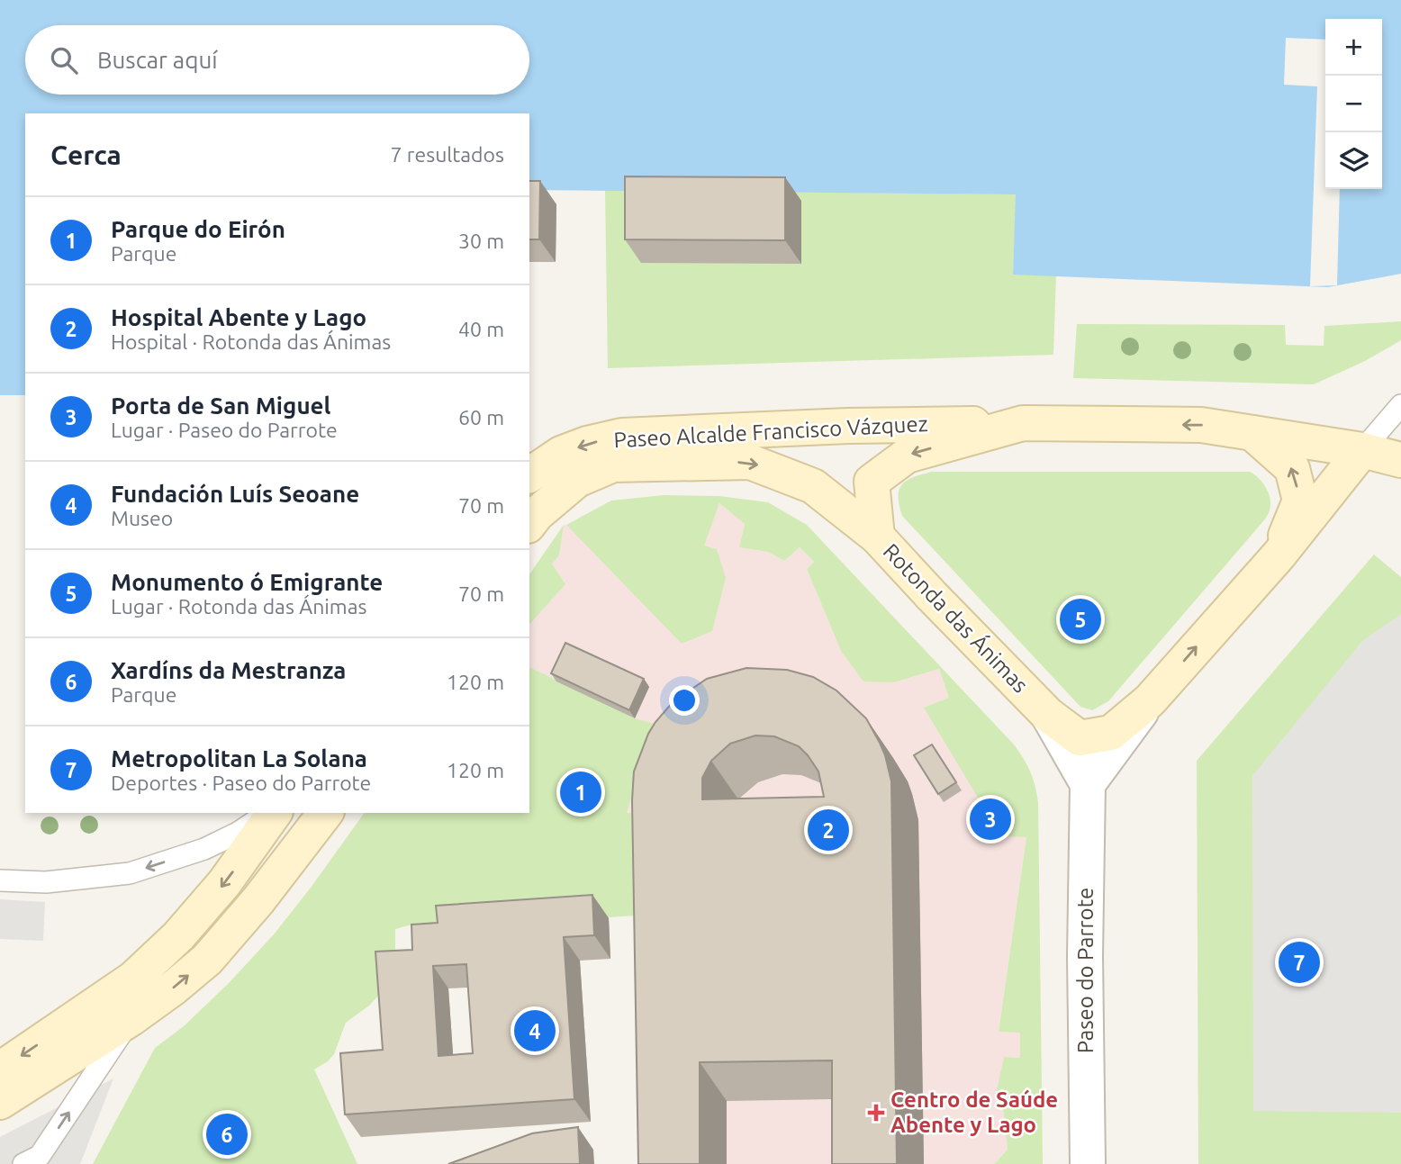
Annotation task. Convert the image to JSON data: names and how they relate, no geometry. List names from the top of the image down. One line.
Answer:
{"streets":{"main road":["Paseo Alcalde Francisco Vázquez","Rotonda das Ánimas"],"street":["Paseo do Parrote"]},"crossings":[["Paseo Alcalde Francisco Vázquez","Rotonda das Ánimas"]],"places":{"health":["Centro de Saúde Abente y Lago"]},"page":{"map_buttons":["+","−"],"search":"Buscar aquí","heading":["Cerca","7 resultados"],"list":[{"mark":"1","name":"Parque do Eirón","note":"Parque","value":"30 m"},{"mark":"2","name":"Hospital Abente y Lago","note":"Hospital · Rotonda das Ánimas","value":"40 m"},{"mark":"3","name":"Porta de San Miguel","note":"Lugar · Paseo do Parrote","value":"60 m"},{"mark":"4","name":"Fundación Luís Seoane","note":"Museo","value":"70 m"},{"mark":"5","name":"Monumento ó Emigrante","note":"Lugar · Rotonda das Ánimas","value":"70 m"},{"mark":"6","name":"Xardíns da Mestranza","note":"Parque","value":"120 m"},{"mark":"7","name":"Metropolitan La Solana","note":"Deportes · Paseo do Parrote","value":"120 m"}],"pins":["5","1","3","2","7","4","6"]}}
